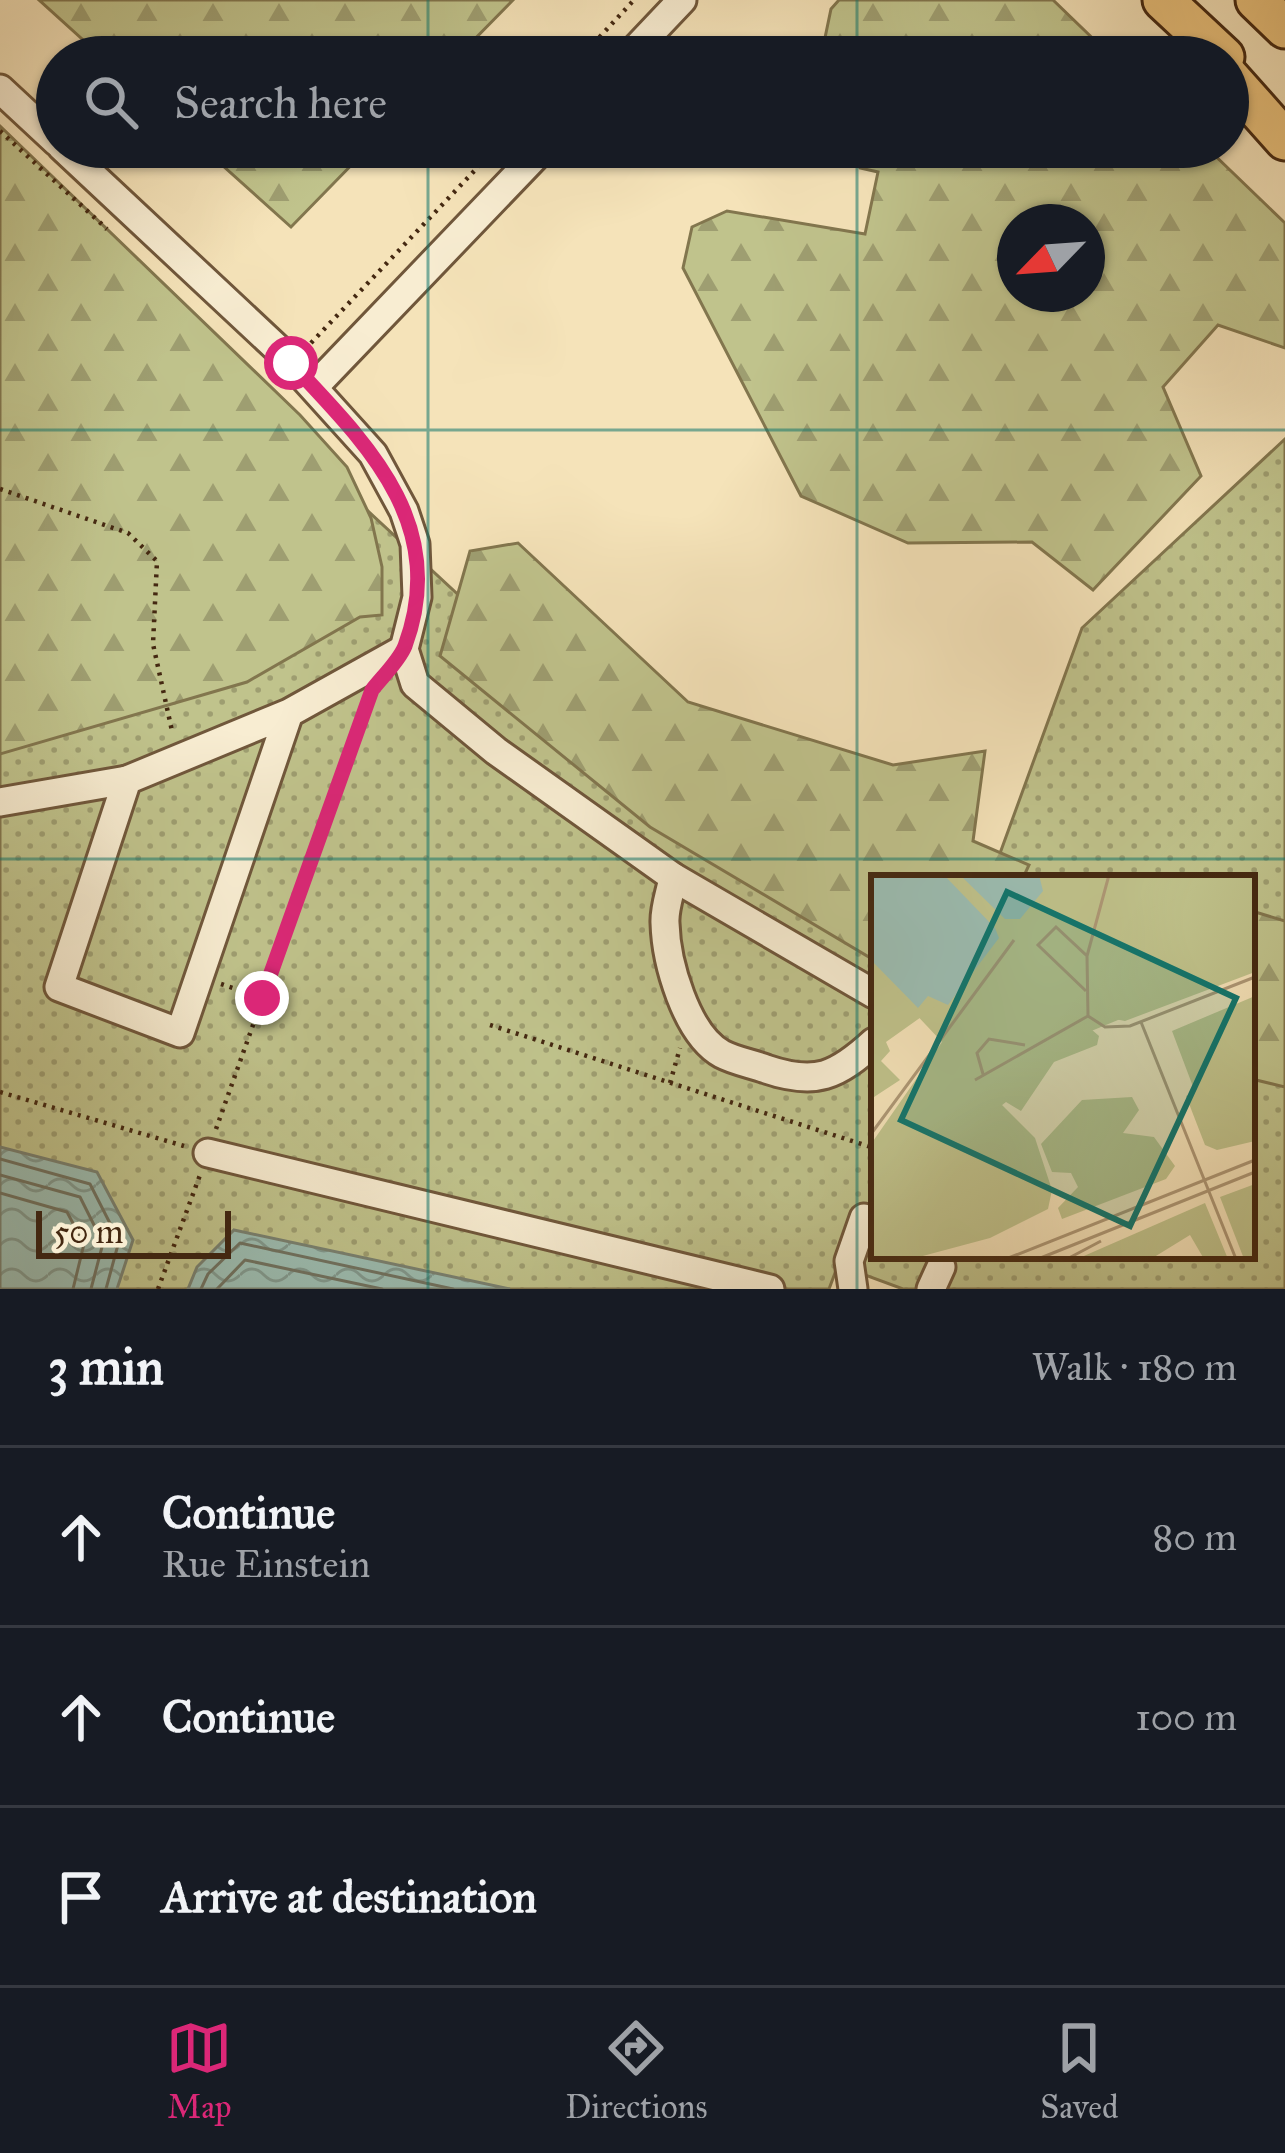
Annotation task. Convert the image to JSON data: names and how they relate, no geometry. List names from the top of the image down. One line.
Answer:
{"scale_bar":"50 m","north":"bottom left","page":{"search":"Search here","scale":"50 m","heading":["3 min","Walk · 180 m"],"list":[["Continue","Rue Einstein","80 m"],["Continue","100 m"],"Arrive at destination"],"nav":["Map","Directions","Saved"]}}
